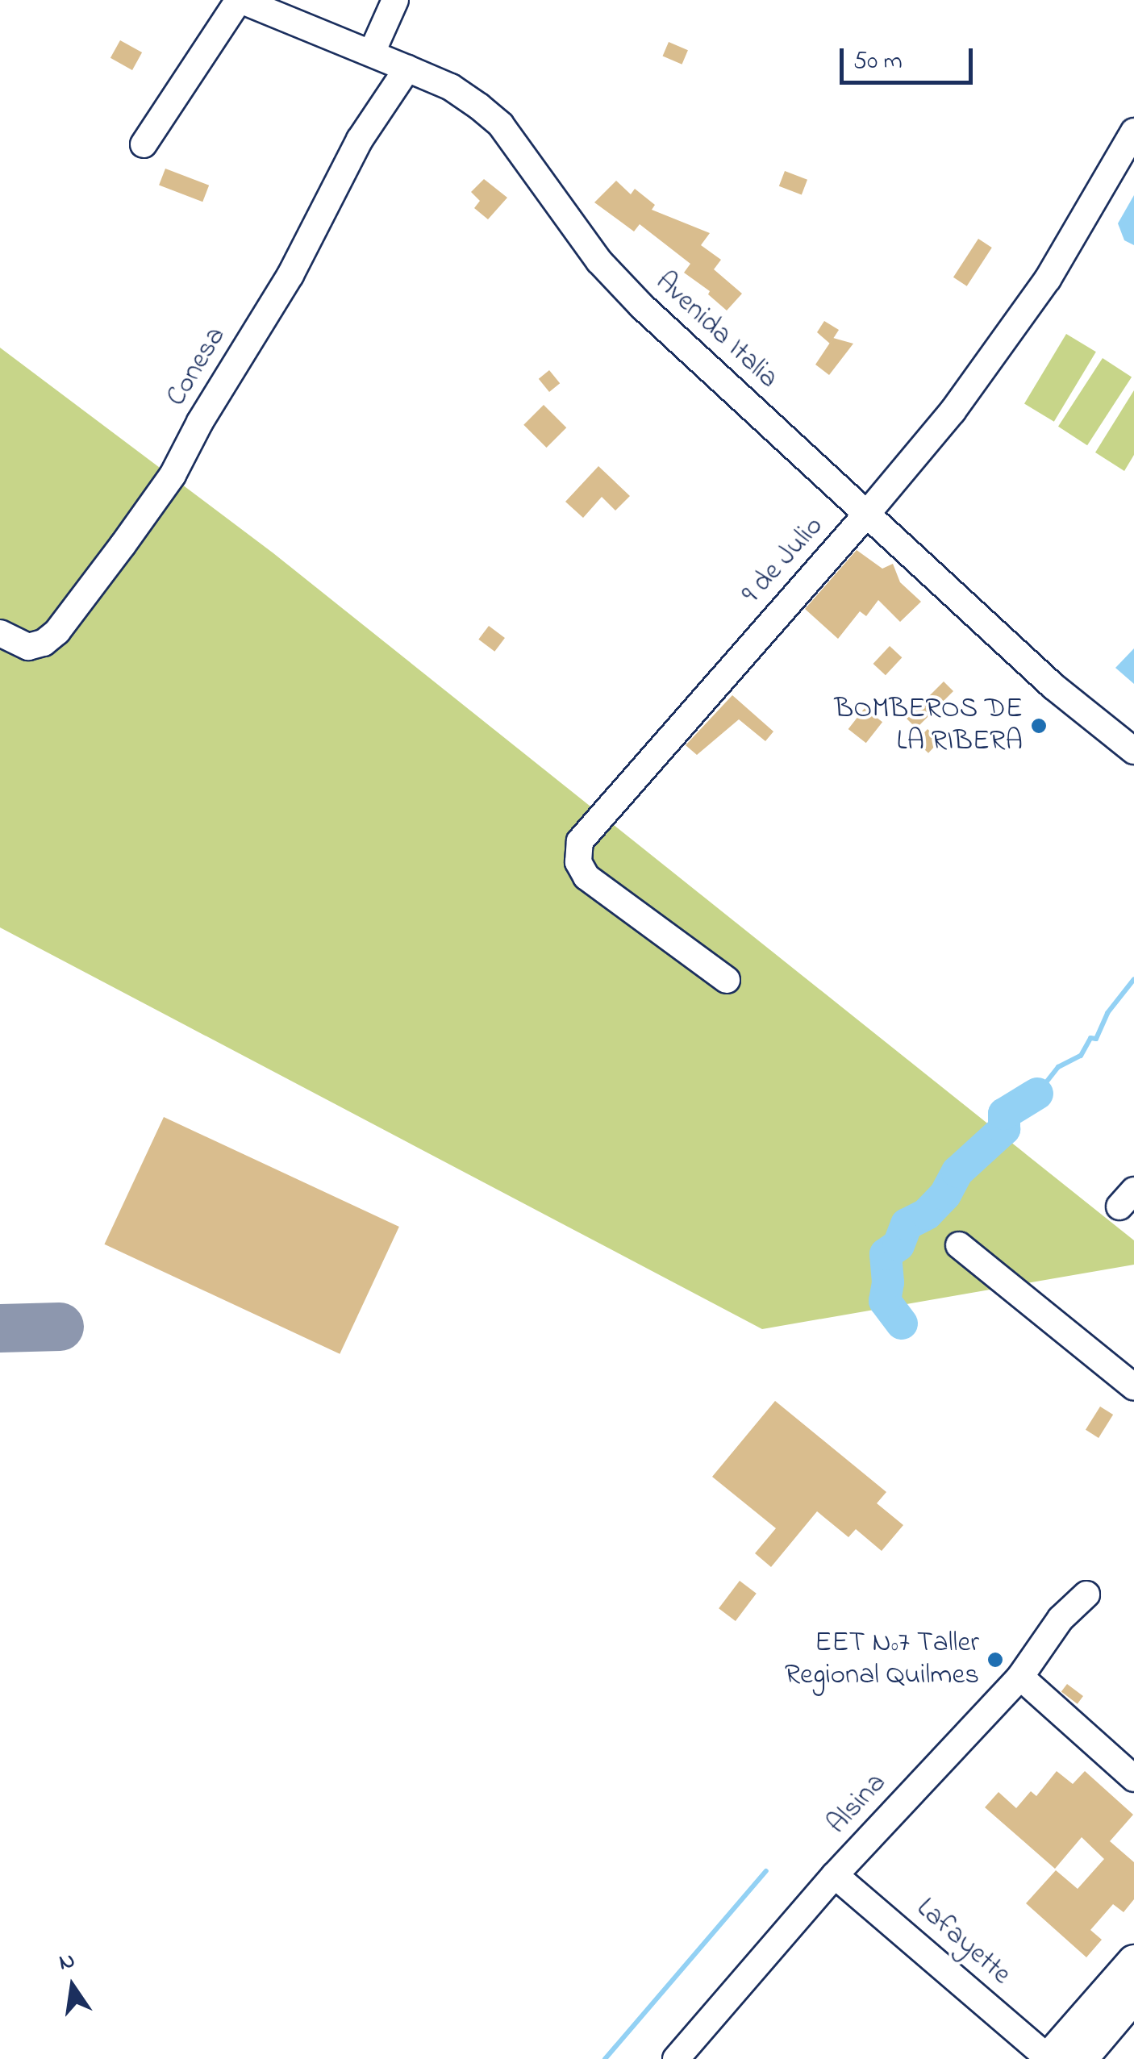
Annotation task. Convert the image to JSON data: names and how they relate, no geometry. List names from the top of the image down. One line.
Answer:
{"streets":{"street":["Avenida Italia","Conesa","9 de Julio","Alsina","Lafayette"]},"crossings":[["Avenida Italia","Conesa"],["Avenida Italia","9 de Julio"],["Alsina","Lafayette"]],"places":["BOMBEROS DE LA RIBERA","EET Nº7 Taller Regional Quilmes"],"scale_bar":"50 m","north":"top"}
